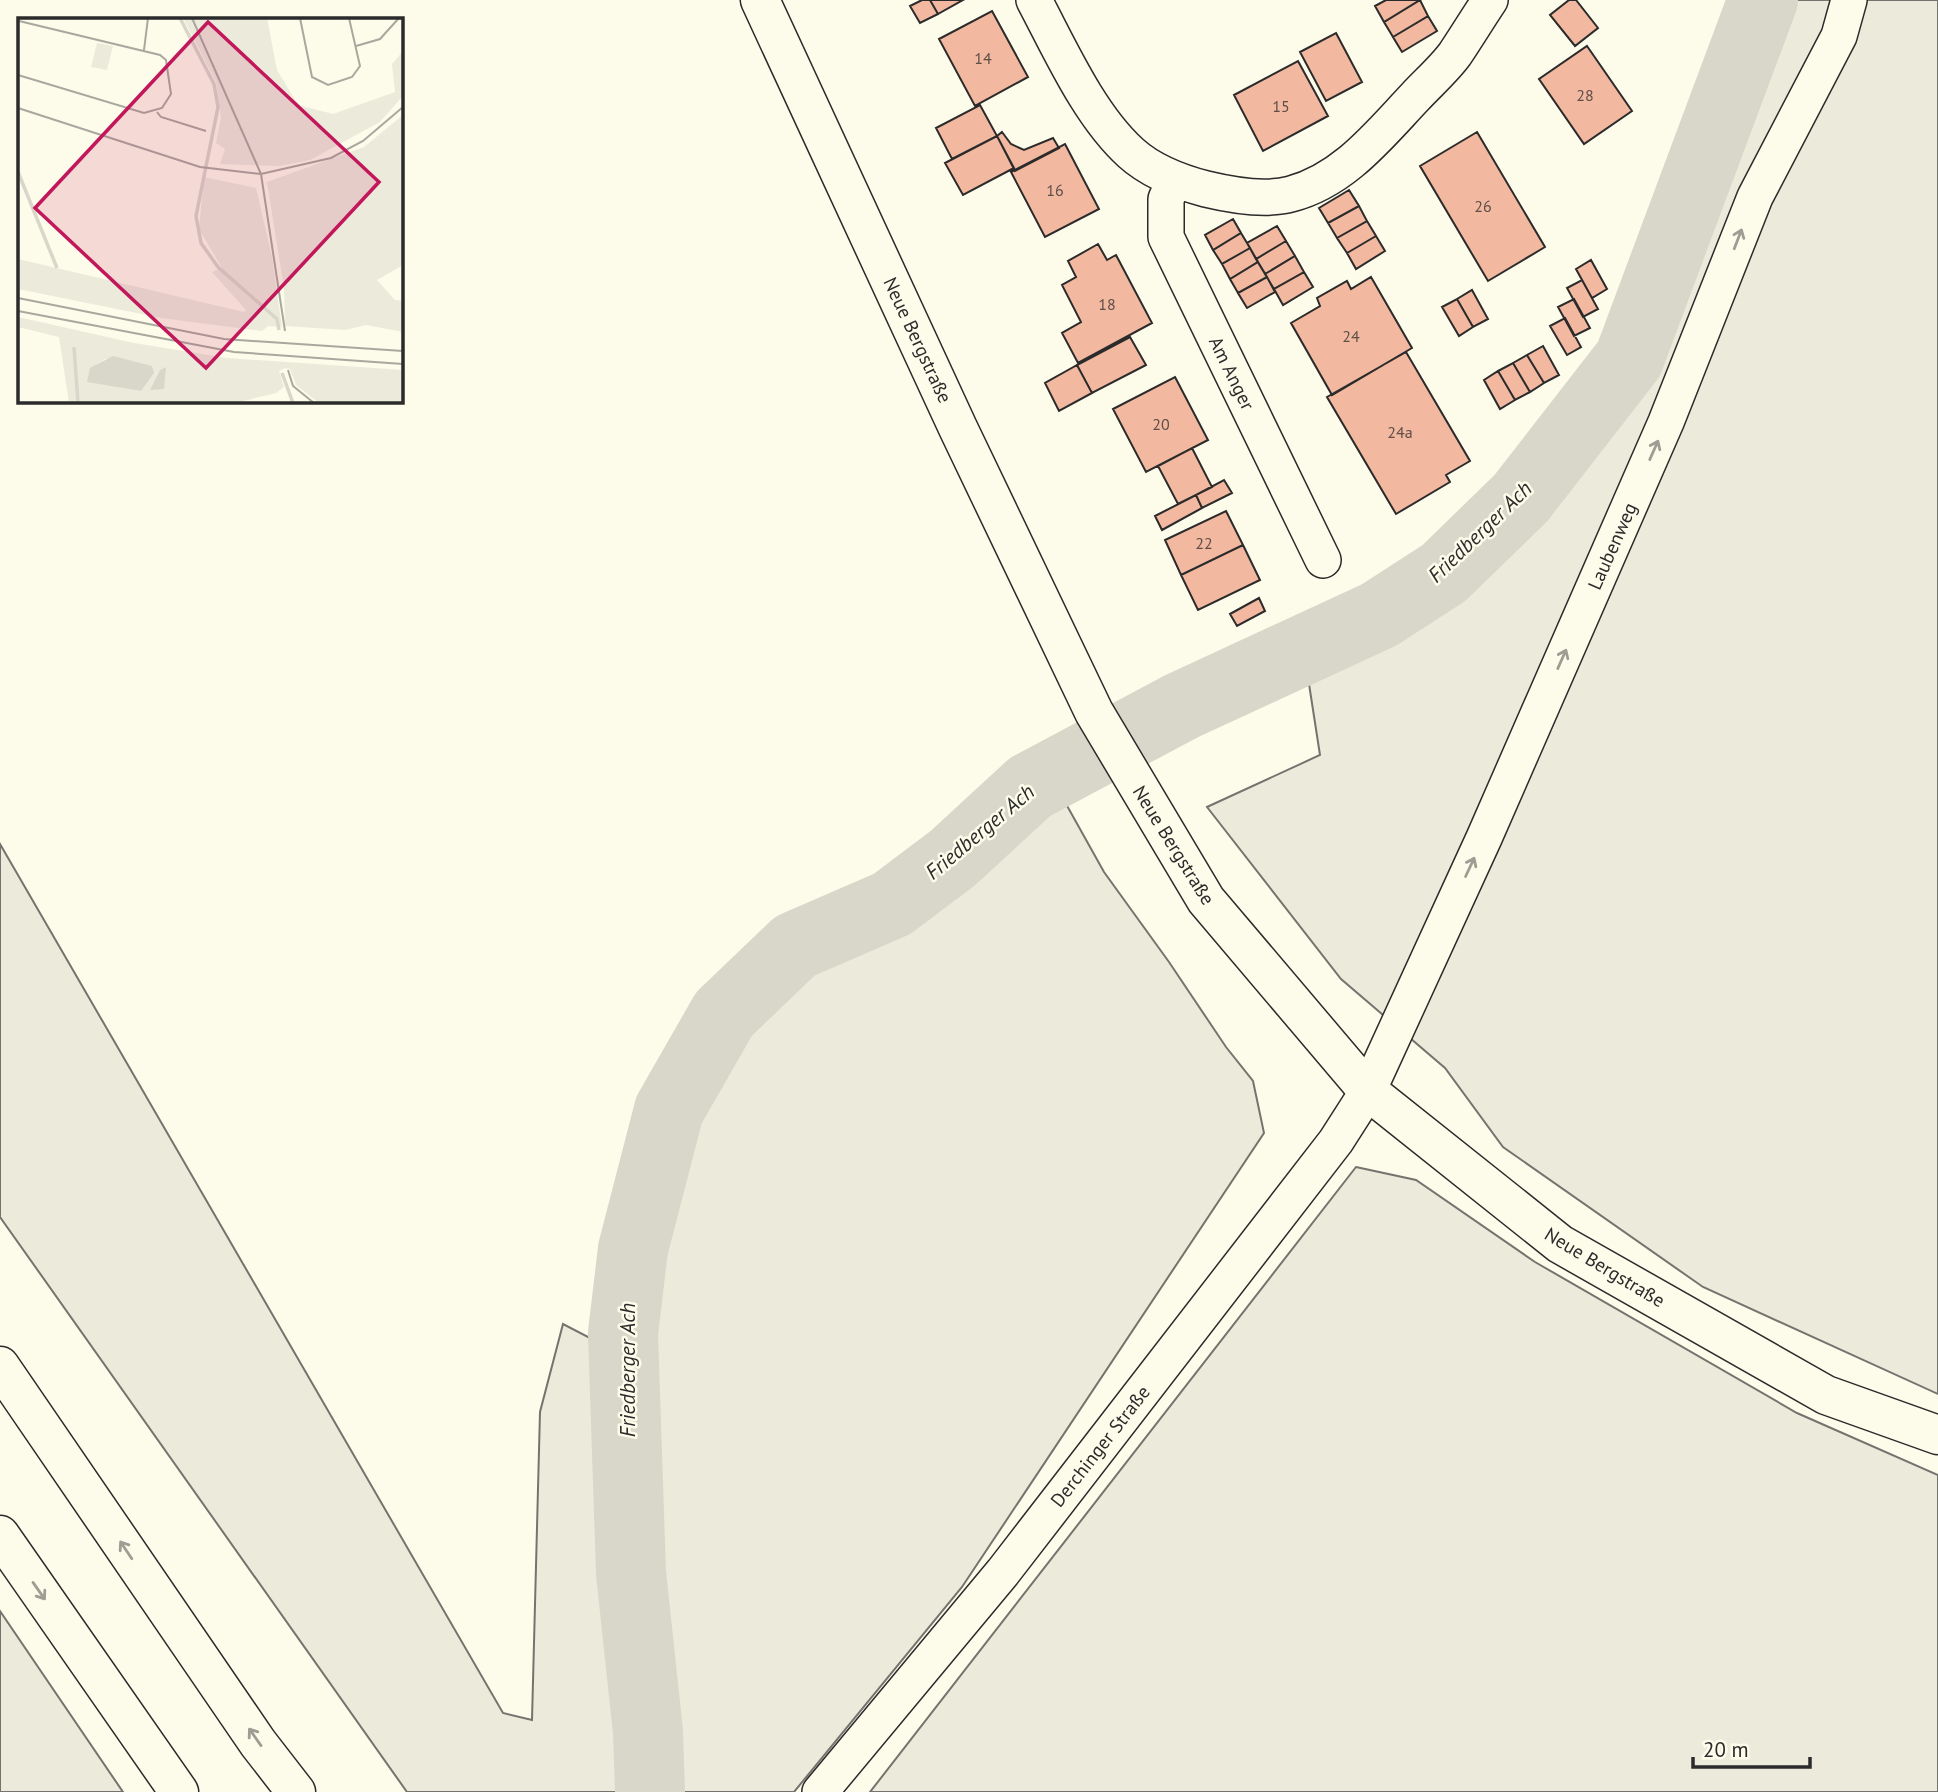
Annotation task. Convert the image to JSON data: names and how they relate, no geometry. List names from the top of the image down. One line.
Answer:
{"streets":{"main road":["Neue Bergstraße"],"street":["Am Anger","Laubenweg","Derchinger Straße"]},"crossings":[["Neue Bergstraße","Laubenweg"],["Neue Bergstraße","Derchinger Straße"],["Laubenweg","Derchinger Straße"]],"one_way":["Laubenweg"],"water":["Friedberger Ach"],"house_numbers":["14","28","15","16","26","18","24","20","24a","22"],"scale_bar":"20 m"}
